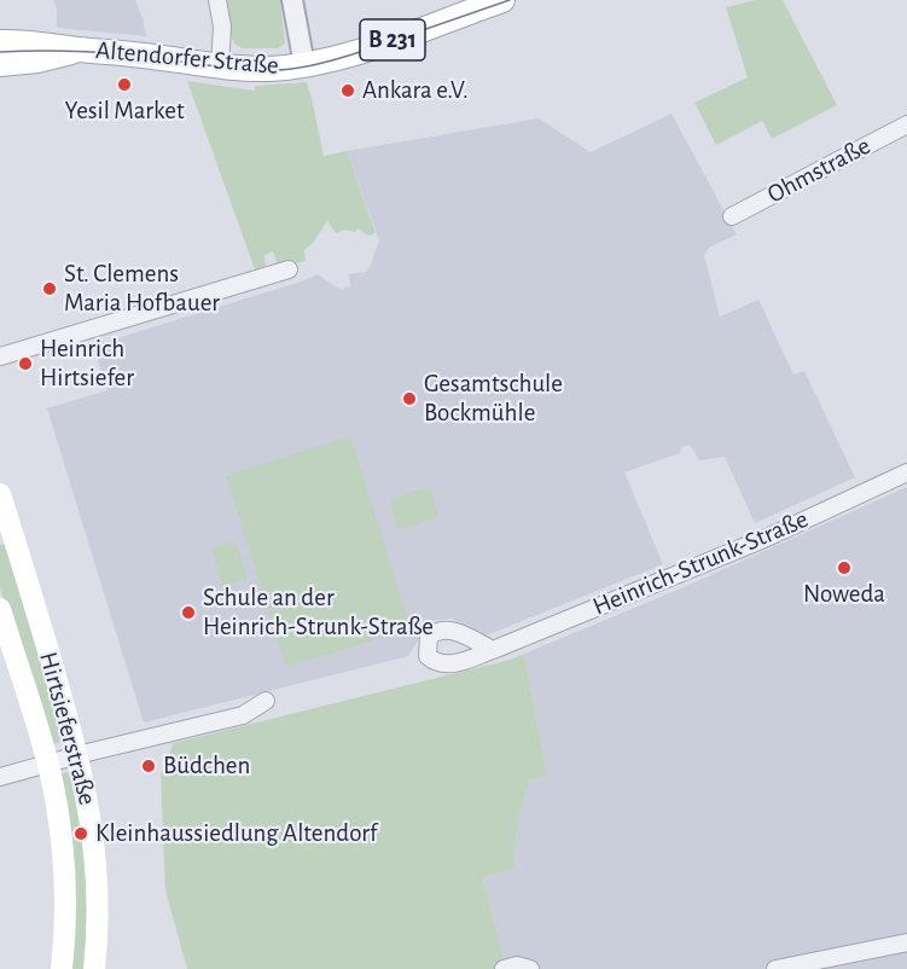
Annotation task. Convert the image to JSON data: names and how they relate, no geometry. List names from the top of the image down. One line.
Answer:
{"streets":{"main road":["B 231","Altendorfer Straße","Hirtsieferstraße"],"street":["Ohmstraße","Heinrich-Strunk-Straße"]},"places":["Yesil Market","Ankara e.V.","St. Clemens Maria Hofbauer","Heinrich Hirtsiefer","Gesamtschule Bockmühle","Noweda","Schule an der Heinrich-Strunk-Straße","Büdchen","Kleinhaussiedlung Altendorf"]}
